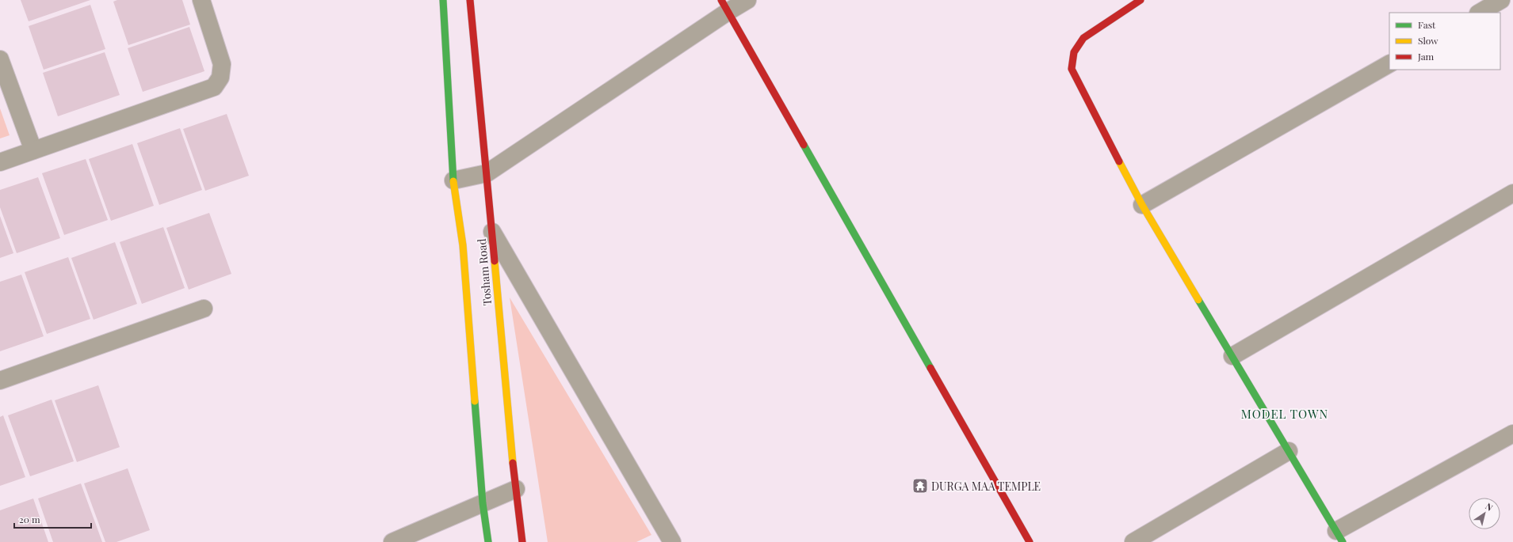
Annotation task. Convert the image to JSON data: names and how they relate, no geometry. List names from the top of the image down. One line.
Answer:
{"streets":{"street":["Tosham Road"]},"districts":["MODEL TOWN"],"places":{"temple":["DURGA MAA TEMPLE"]},"legend":["Fast","Slow","Jam"],"scale_bar":"20 m","north":"top right"}
